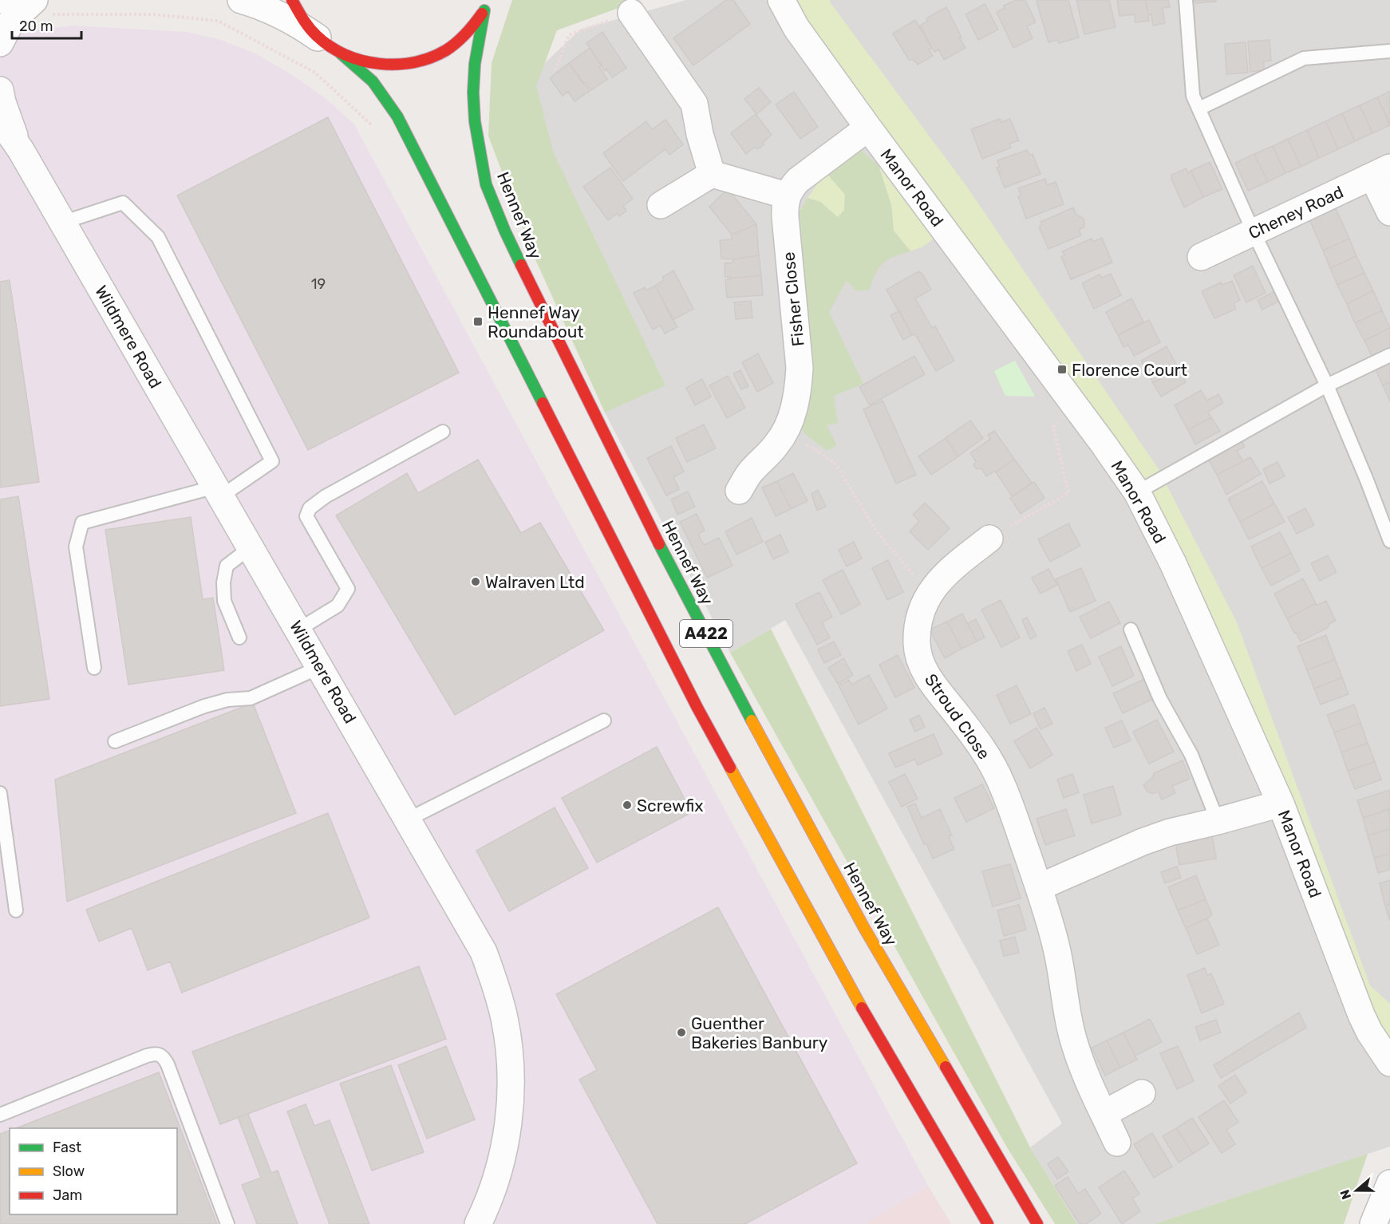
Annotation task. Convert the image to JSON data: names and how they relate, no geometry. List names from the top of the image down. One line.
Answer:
{"streets":{"highway":["Hennef Way","A422"],"street":["Manor Road","Cheney Road","Fisher Close","Wildmere Road","Stroud Close"]},"places":{"transit":["Hennef Way Roundabout","Florence Court"],"other":["Walraven Ltd","Screwfix","Guenther Bakeries Banbury"]},"house_numbers":["19"],"legend":["Fast","Slow","Jam"],"scale_bar":"20 m","north":"left"}
